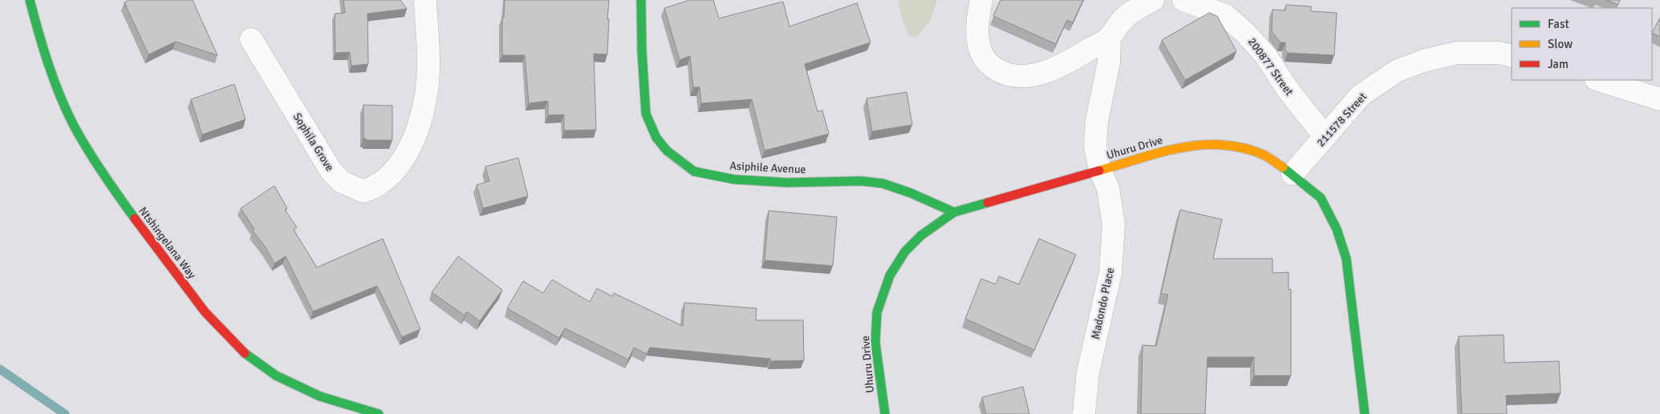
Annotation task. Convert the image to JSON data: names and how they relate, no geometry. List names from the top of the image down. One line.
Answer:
{"streets":{"street":["200877 Street","211578 Street","Sophila Grove","Uhuru Drive","Asiphile Avenue","Ntshingelana Way","Madondo Place"]},"crossings":[["200877 Street","211578 Street"],["211578 Street","Uhuru Drive"],["Uhuru Drive","Asiphile Avenue"],["Uhuru Drive","Madondo Place"]],"legend":["Fast","Slow","Jam"]}
